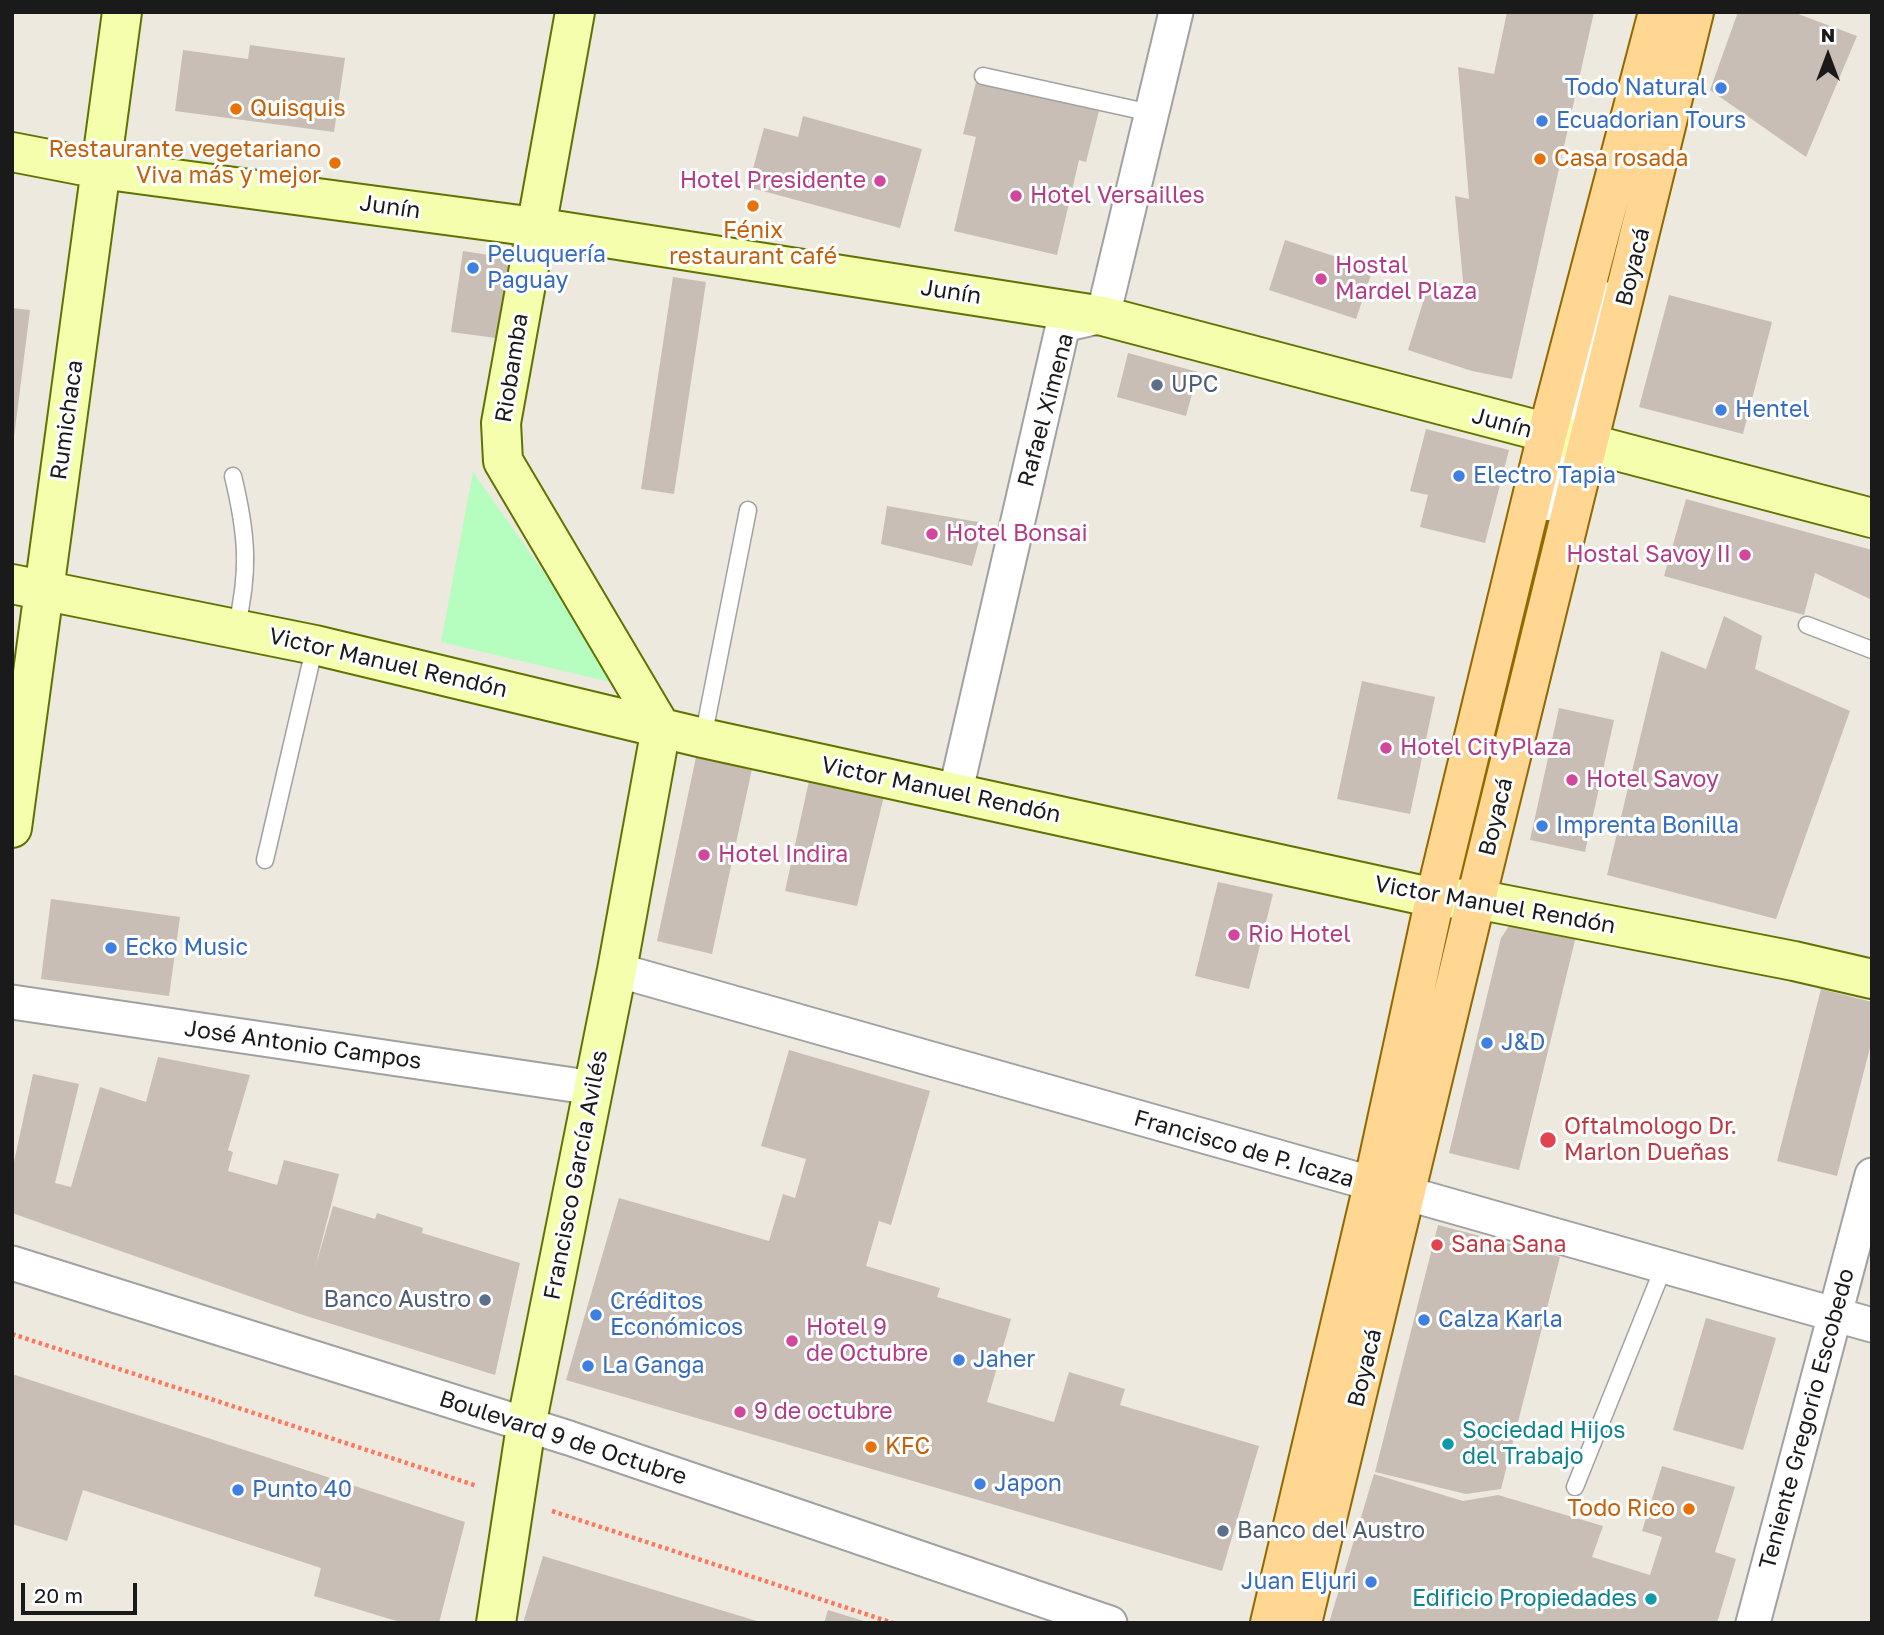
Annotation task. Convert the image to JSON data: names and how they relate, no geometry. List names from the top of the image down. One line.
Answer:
{"streets":{"main road":["Boyacá"],"street":["Junín","Riobamba","Rafael Ximena","Rumichaca","Victor Manuel Rendón","José Antonio Campos","Francisco de P. Icaza","Francisco García Avilés","Teniente Gregorio Escobedo","Boulevard 9 de Octubre"]},"crossings":[["Junín","Boyacá"],["Junín","Riobamba"],["Junín","Rafael Ximena"],["Junín","Rumichaca"],["Boyacá","Victor Manuel Rendón"],["Boyacá","Francisco de P. Icaza"],["Riobamba","Victor Manuel Rendón"],["Riobamba","Francisco García Avilés"],["Rafael Ximena","Victor Manuel Rendón"],["Rumichaca","Victor Manuel Rendón"],["Victor Manuel Rendón","Francisco García Avilés"],["José Antonio Campos","Francisco García Avilés"],["Francisco de P. Icaza","Francisco García Avilés"],["Francisco de P. Icaza","Teniente Gregorio Escobedo"],["Francisco García Avilés","Boulevard 9 de Octubre"]],"places":["Todo Natural","Quisquis","Ecuadorian Tours","Casa rosada","Restaurante vegetariano Viva más y mejor","Hotel Presidente","Hotel Versailles","Fénix restaurant café","Peluquería Paguay","Hostal Mardel Plaza","UPC","Hentel","Electro Tapia","Hotel Bonsai","Hostal Savoy II","Hotel CityPlaza","Hotel Savoy","Imprenta Bonilla","Hotel Indira","Rio Hotel","Ecko Music","J&D","Oftalmologo Dr. Marlon Dueñas","Sana Sana","Banco Austro","Créditos Económicos","Calza Karla","Hotel 9 de Octubre","Jaher","La Ganga","9 de octubre","Sociedad Hijos del Trabajo","KFC","Japon","Punto 40","Todo Rico","Banco del Austro","Juan Eljuri","Edificio Propiedades"],"scale_bar":"20 m","north":"top"}
